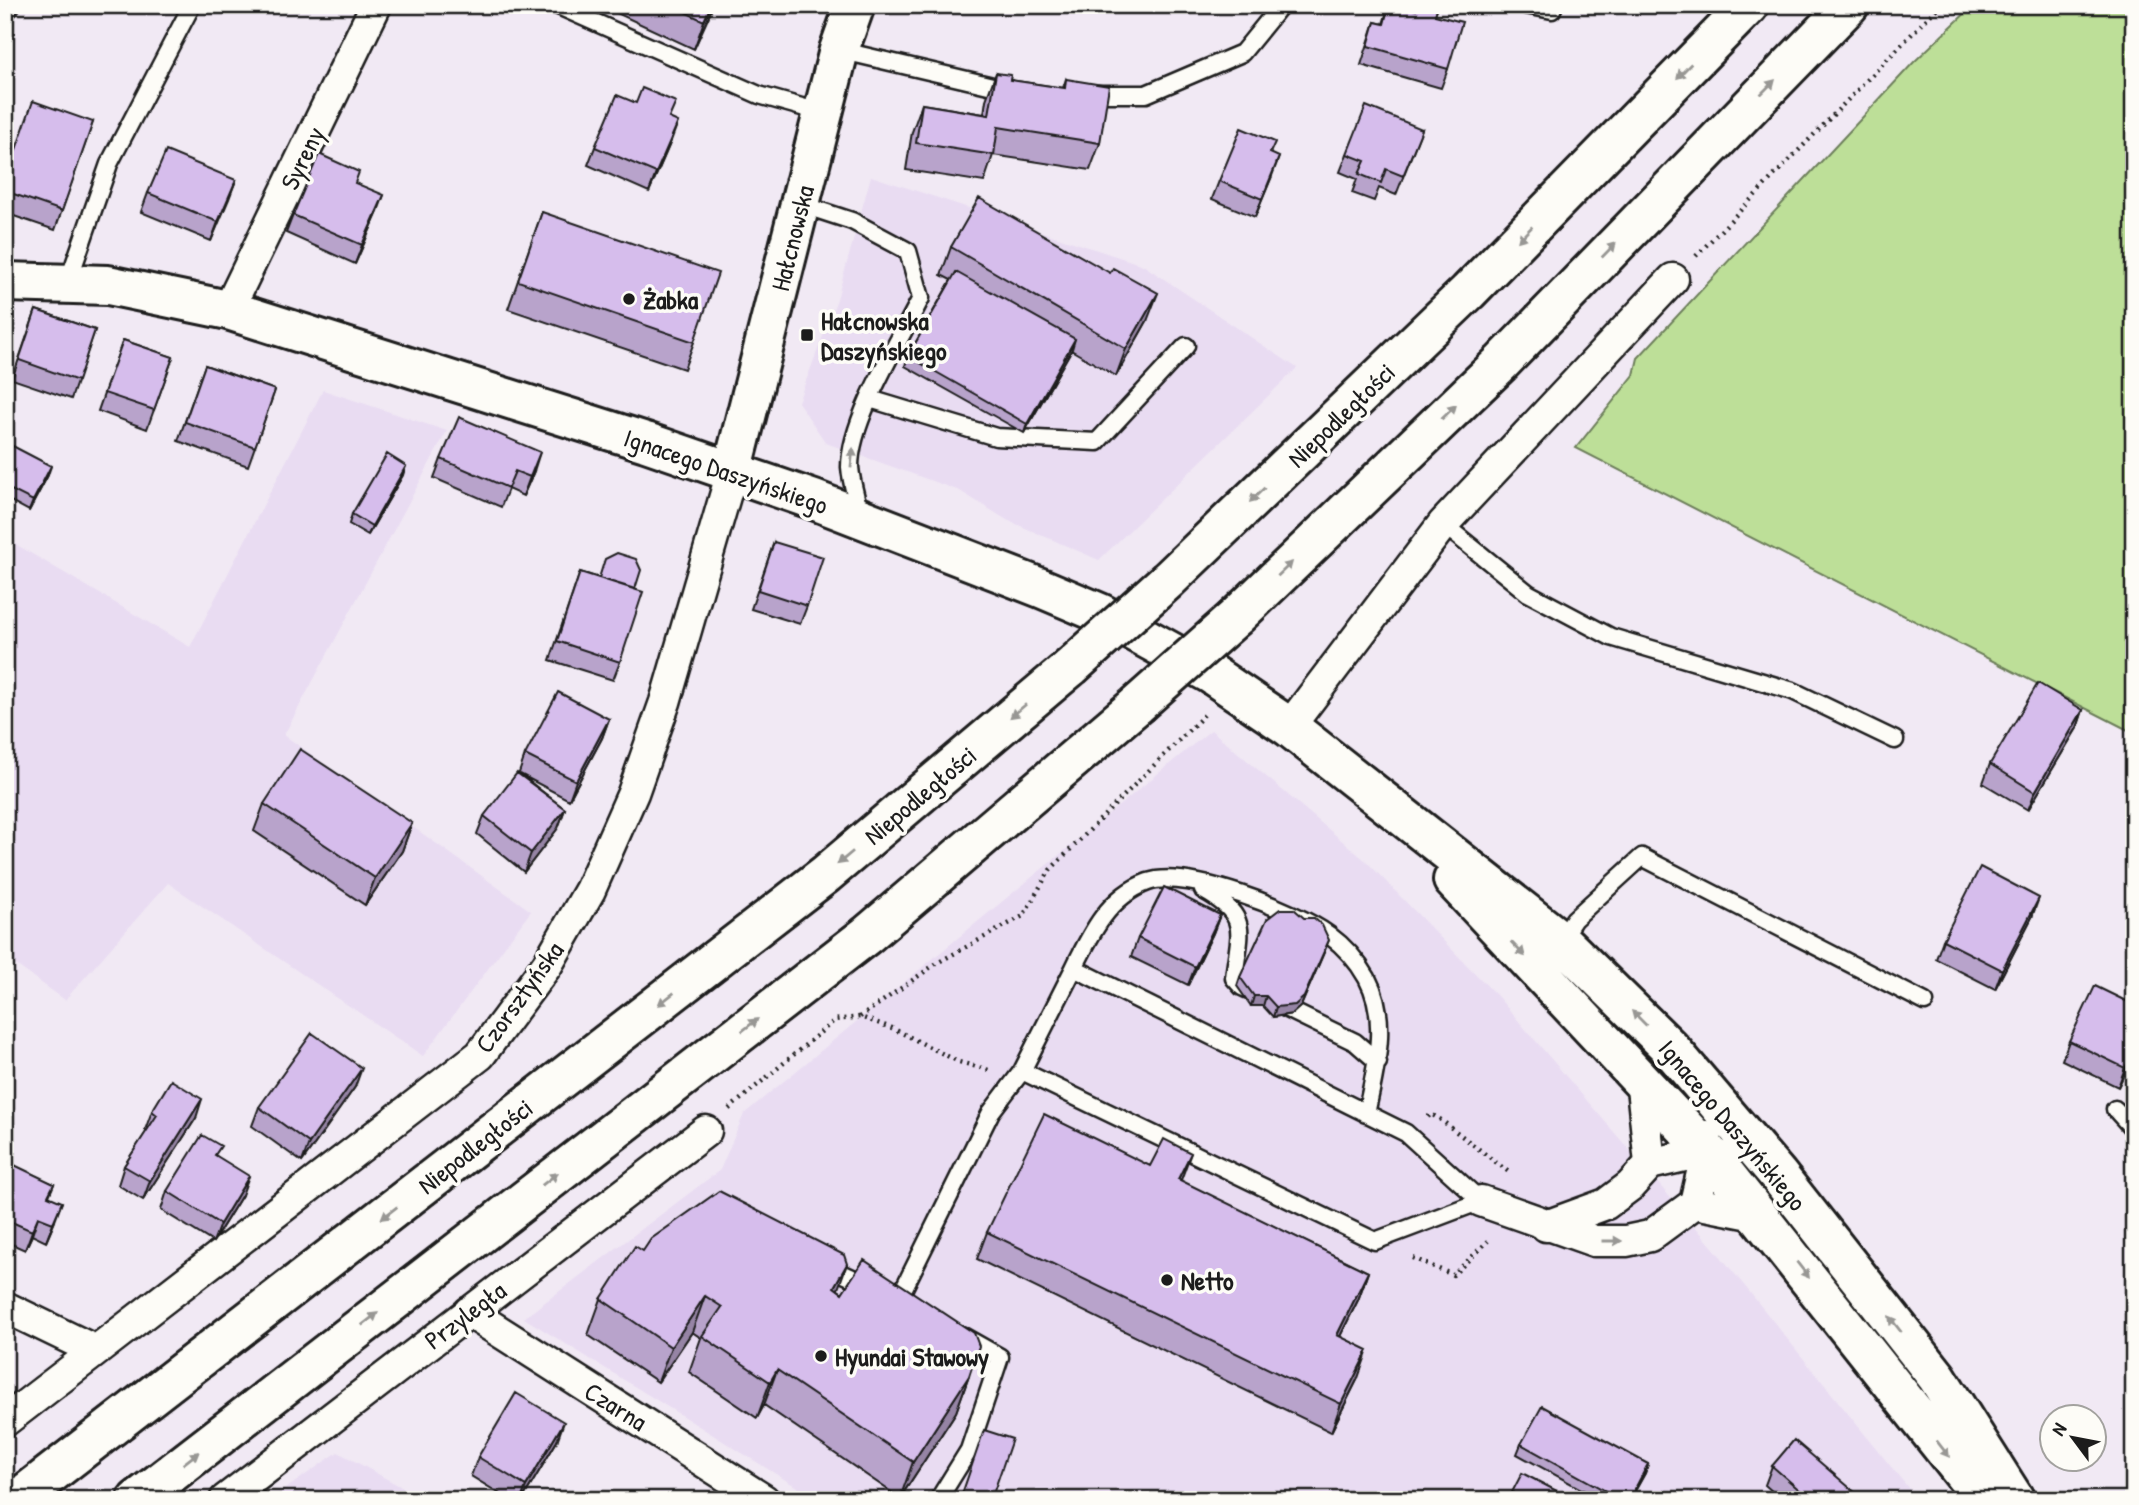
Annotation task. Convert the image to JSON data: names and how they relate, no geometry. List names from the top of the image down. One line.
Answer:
{"streets":{"main road":["Hałcnowska","Niepodległości","Ignacego Daszyńskiego"],"street":["Syreny","Czorsztyńska","Przyległa","Czarna"]},"crossings":[["Syreny","Ignacego Daszyńskiego"],["Hałcnowska","Ignacego Daszyńskiego"],["Hałcnowska","Czorsztyńska"],["Ignacego Daszyńskiego","Czorsztyńska"],["Przyległa","Czarna"]],"places":{"other":["Żabka","Netto","Hyundai Stawowy"],"transit":["Hałcnowska Daszyńskiego"]},"north":"top left"}
